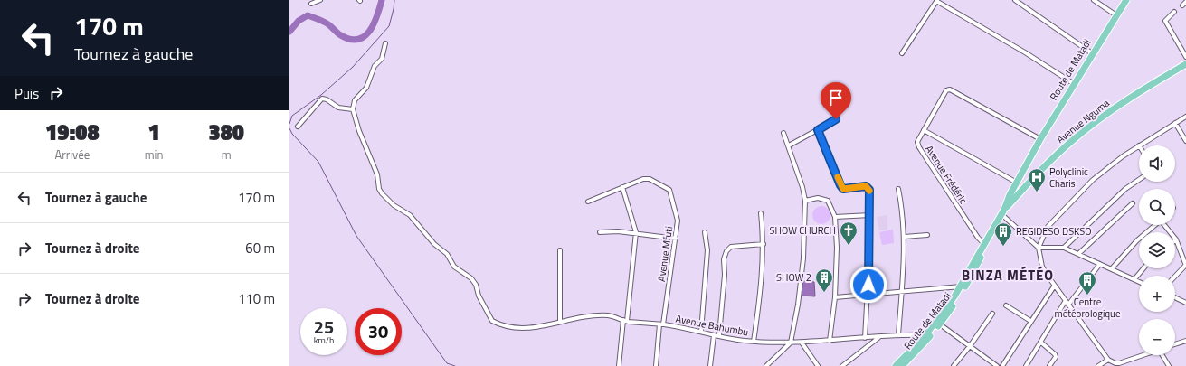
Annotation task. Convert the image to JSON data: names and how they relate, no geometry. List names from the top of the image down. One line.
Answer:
{"streets":{"main road":["Route de Matadi","Avenue Nguma"],"street":["Avenue Frédéric","Avenue Mfuti","Avenue Bahumbu"]},"crossings":[["Route de Matadi","Avenue Nguma"],["Route de Matadi","Avenue Frédéric"],["Route de Matadi","Avenue Bahumbu"],["Avenue Mfuti","Avenue Bahumbu"]],"districts":["BINZA MÉTÉO"],"places":{"hospital":["Polyclinic Charis"],"church":["SHOW CHURCH"],"building":["REGIDESO DSKSO","SHOW 2","Centre météorologique"]},"page":{"turn":["170 m","Tournez à gauche"],"then":"Puis","eta":["19:08","Arrivée","1","min","380","m"],"map_buttons":["+","−"],"list":[{"name":"Tournez à gauche","value":"170 m"},{"name":"Tournez à droite","value":"60 m"},{"name":"Tournez à droite","value":"110 m"}],"speed":"25 km/h","limit":"30"}}
